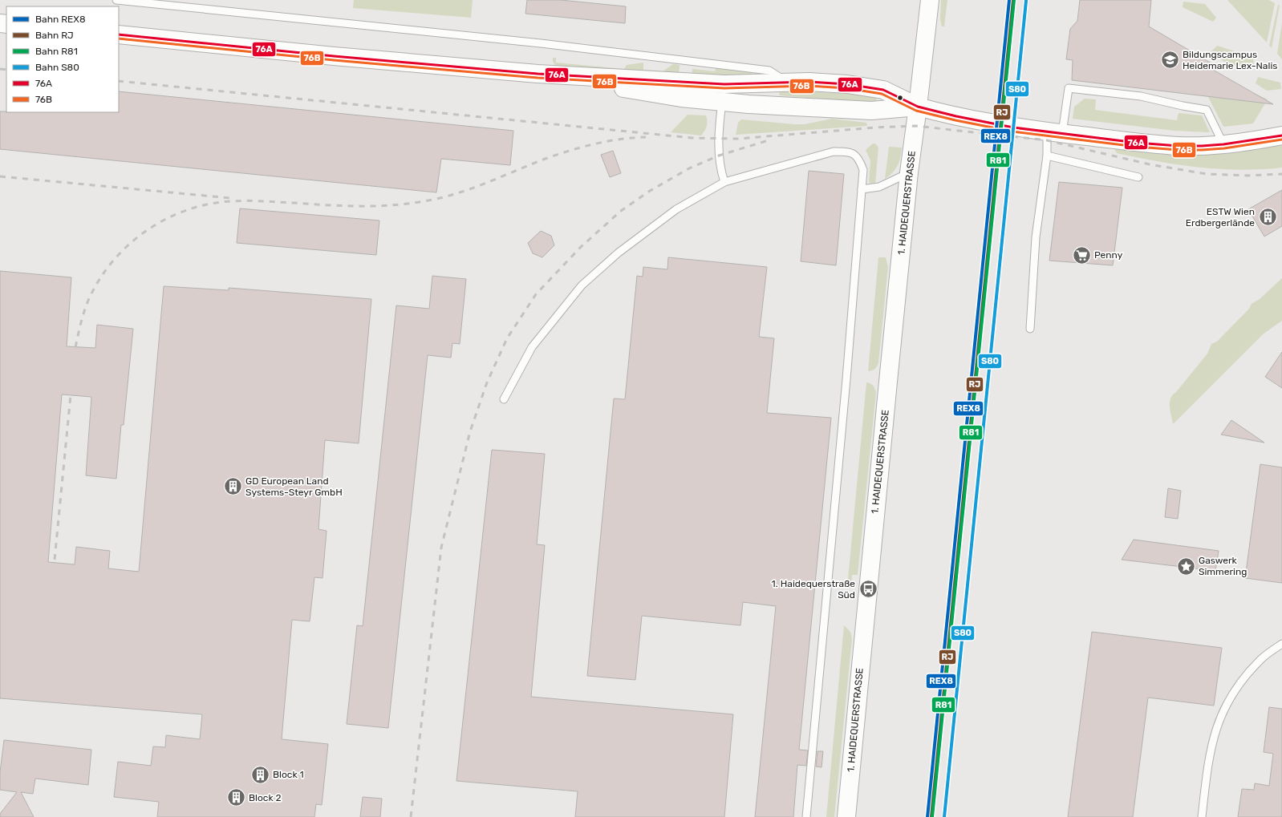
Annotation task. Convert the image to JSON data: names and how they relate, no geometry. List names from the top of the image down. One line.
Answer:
{"streets":{"main road":["1. HAIDEQUERSTRASSE"]},"places":{"school or university":["Bildungscampus Heidemarie Lex-Nalis"],"building":["ESTW Wien Erdbergerlände","GD European Land Systems-Steyr GmbH","Block 1","Block 2"],"supermarket":["Penny"],"place":["Gaswerk Simmering"],"bus stop":["1. Haidequerstraße Süd"]},"lines":["rail line REX8","rail line RJ","rail line R81","rail line S80","transit line 76A","transit line 76B"],"legend":["Bahn REX8","Bahn RJ","Bahn R81","Bahn S80","76A","76B"]}
